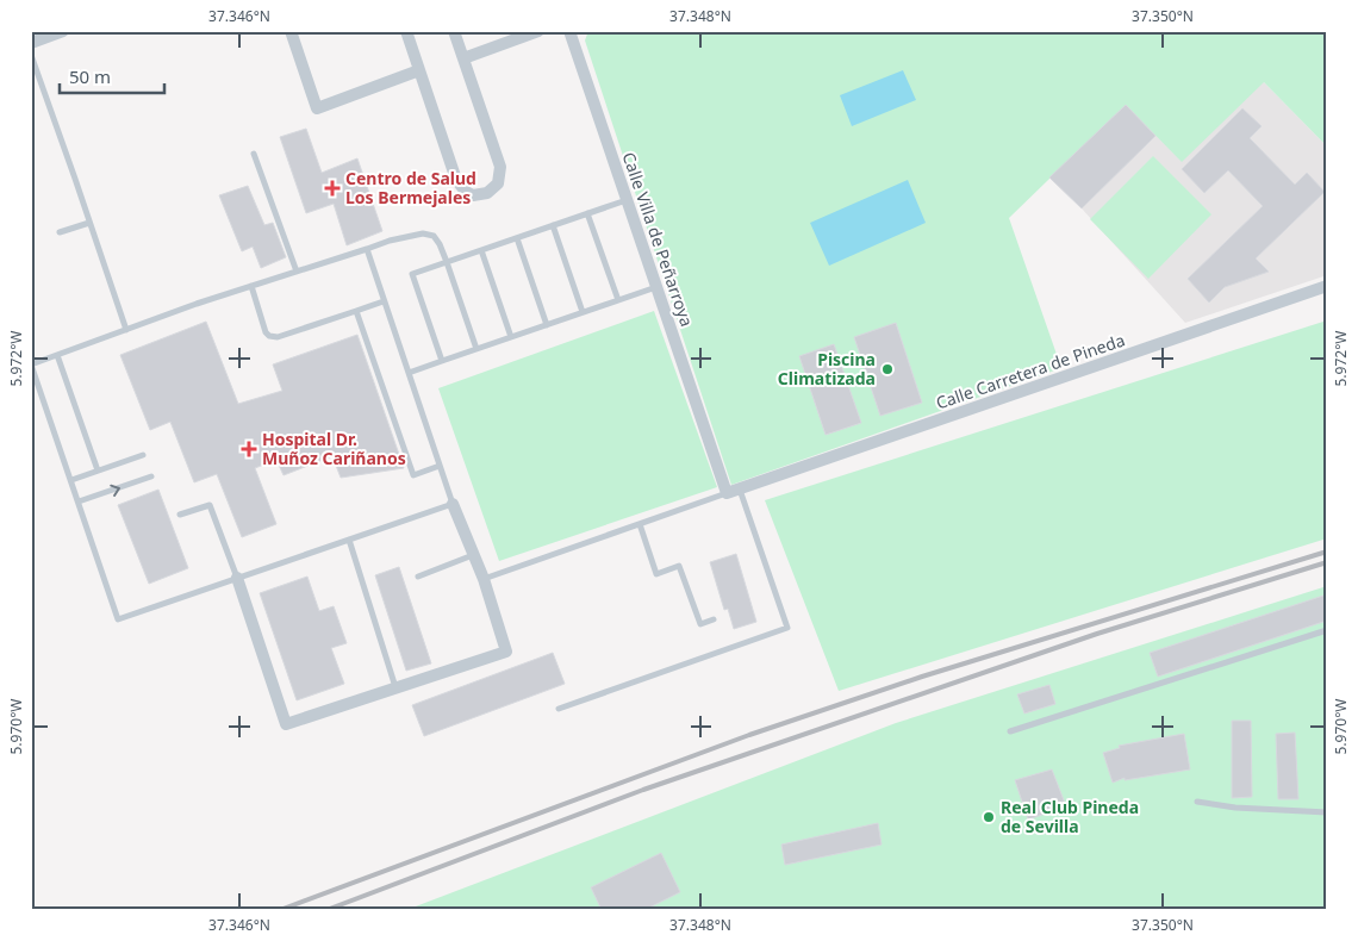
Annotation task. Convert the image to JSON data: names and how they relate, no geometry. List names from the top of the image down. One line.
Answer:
{"streets":{"street":["Calle Villa de Peñarroya","Calle Carretera de Pineda"]},"crossings":[["Calle Villa de Peñarroya","Calle Carretera de Pineda"]],"places":{"health":["Centro de Salud Los Bermejales","Hospital Dr. Muñoz Cariñanos"],"other":["Piscina Climatizada","Real Club Pineda de Sevilla"]},"scale_bar":"50 m","coordinates":["37.346°N","37.348°N","37.350°N","5.972°W","5.970°W"]}
